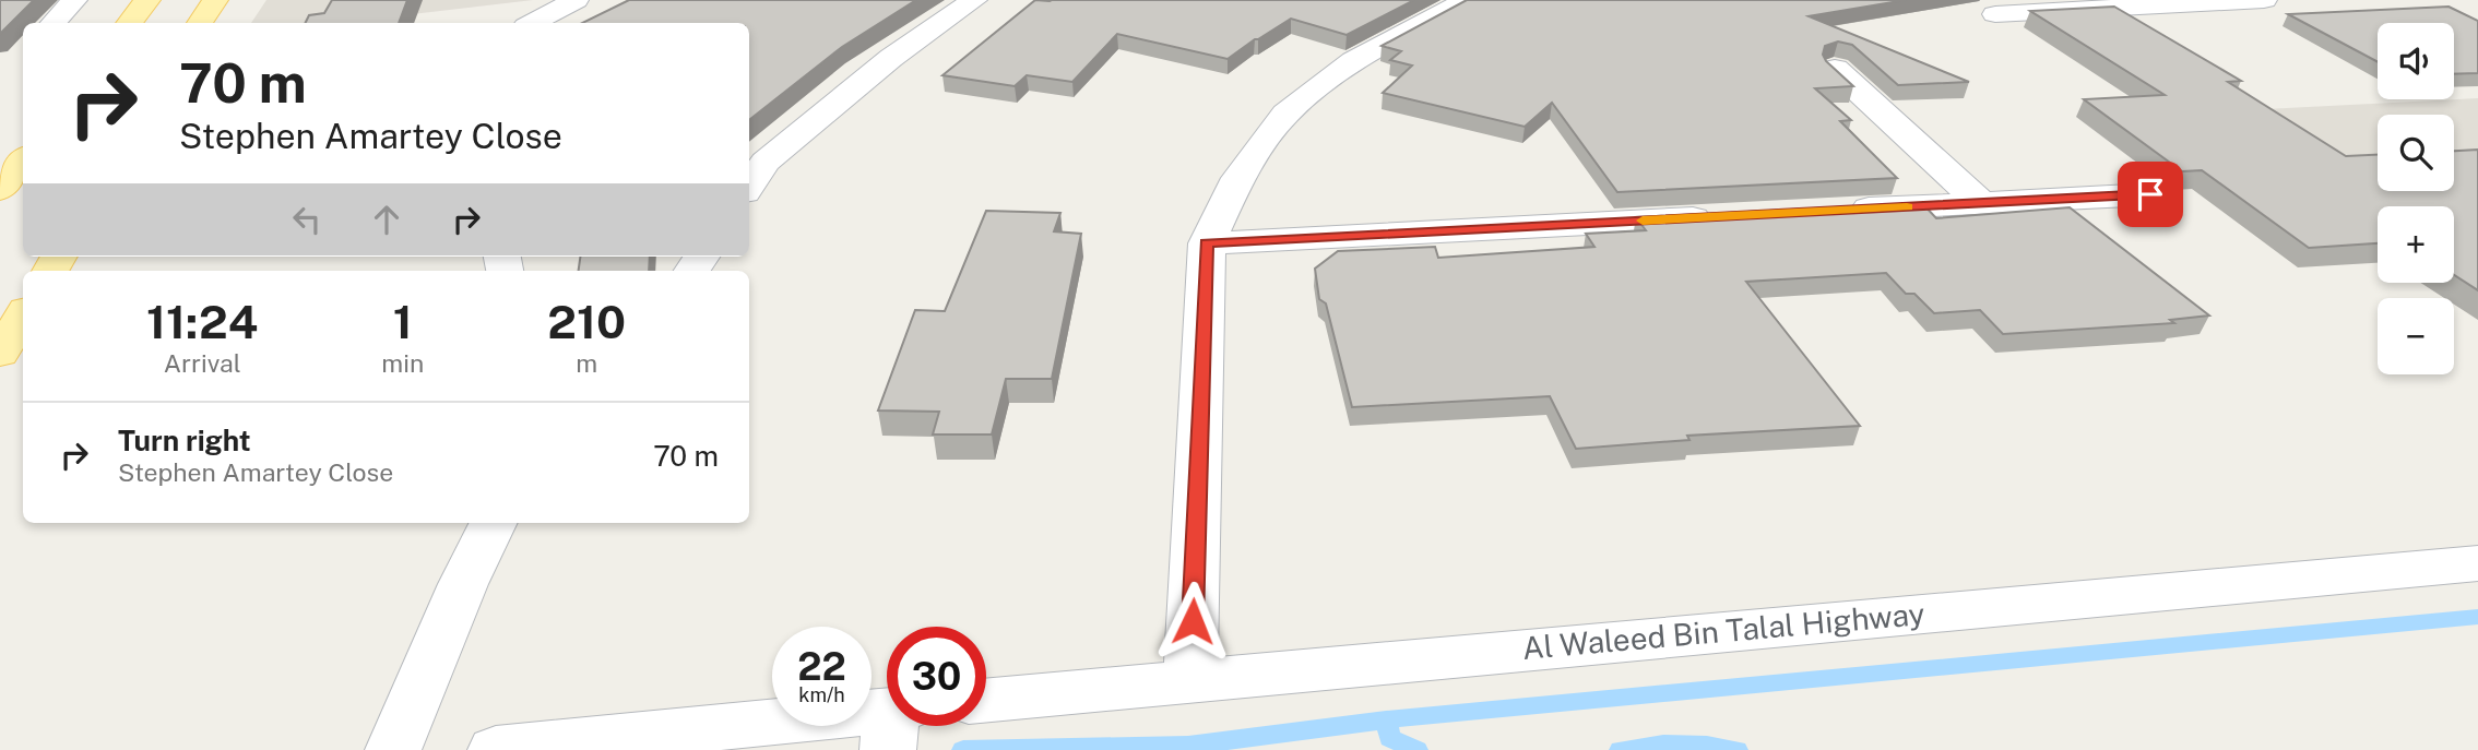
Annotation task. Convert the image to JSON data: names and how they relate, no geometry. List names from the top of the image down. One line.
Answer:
{"streets":{"street":["Al Waleed Bin Talal Highway"]},"page":{"map_buttons":["+","−"],"turn":["70 m","Stephen Amartey Close"],"eta":["11:24","Arrival","1","min","210","m"],"list":[{"name":"Turn right","note":"Stephen Amartey Close","value":"70 m"}],"speed":"22 km/h","limit":"30"}}
